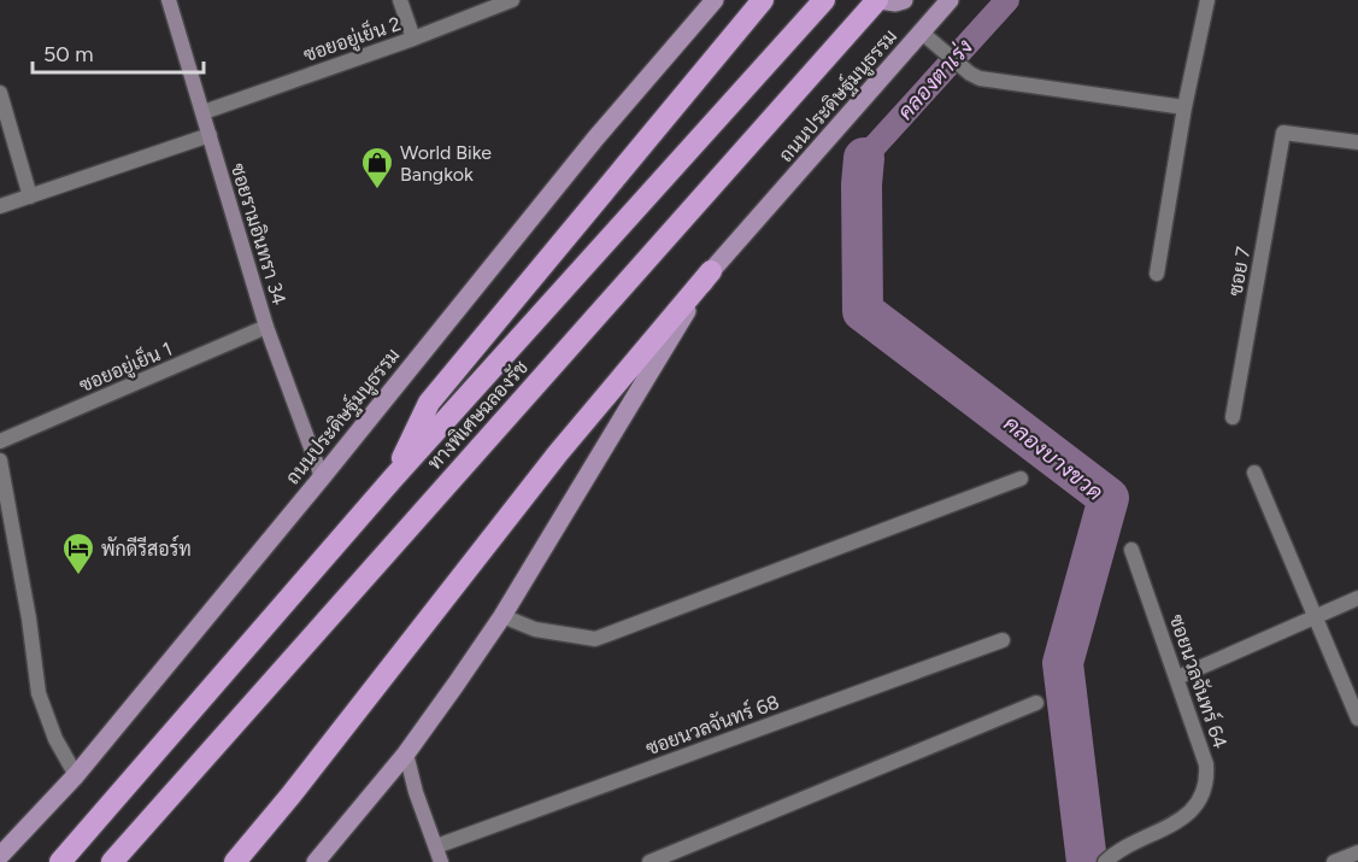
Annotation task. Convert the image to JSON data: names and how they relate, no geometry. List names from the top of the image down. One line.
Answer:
{"streets":{"highway":["ทางพิเศษฉลองรัช"],"main road":["ถนนประดิษฐ์มนูธรรม"],"street":["ซอยอยู่เย็น 2","ซอยรามอินทรา 34","ซอย 7","ซอยอยู่เย็น 1","ซอยนวลจันทร์ 64","ซอยนวลจันทร์ 68"]},"crossings":[["ซอยอยู่เย็น 2","ซอยรามอินทรา 34"],["ถนนประดิษฐ์มนูธรรม","ซอยรามอินทรา 34"],["ซอยรามอินทรา 34","ซอยอยู่เย็น 1"]],"water":["คลองตาเร่ง","คลองบางขวด"],"places":{"shop":["World Bike Bangkok"],"hotel":["พักดีรีสอร์ท"]},"scale_bar":"50 m"}
